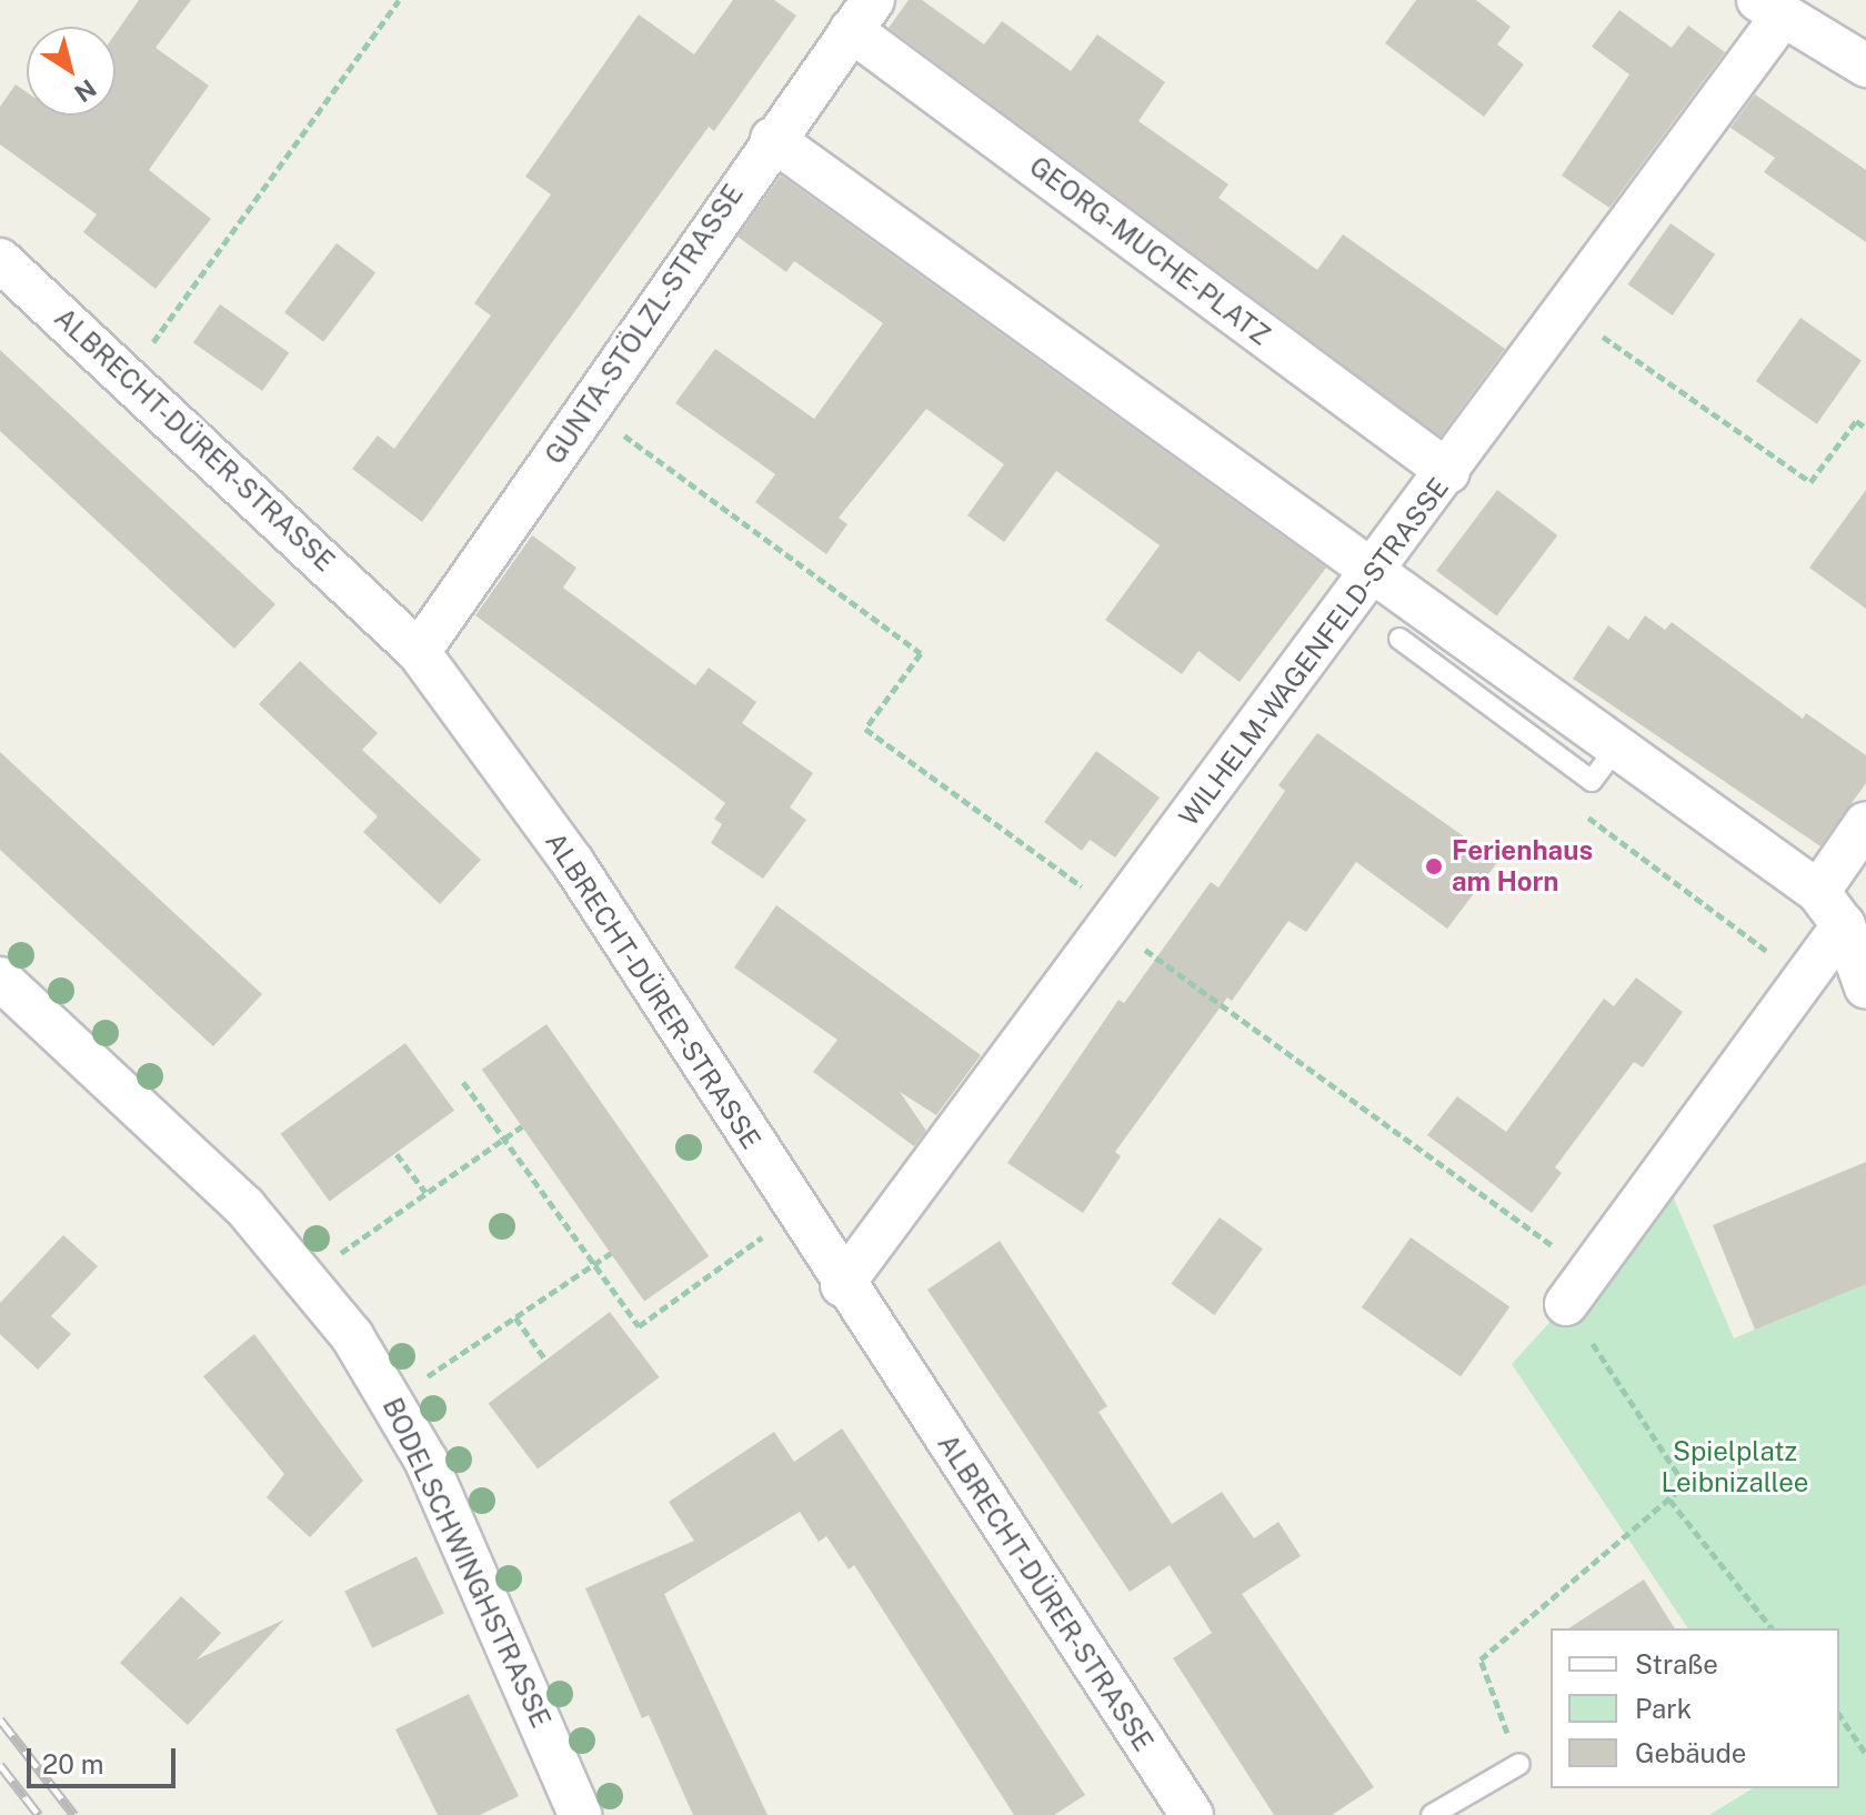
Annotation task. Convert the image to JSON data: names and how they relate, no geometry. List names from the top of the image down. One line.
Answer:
{"streets":{"street":["GEORG-MUCHE-PLATZ","GUNTA-STÖLZL-STRASSE","ALBRECHT-DÜRER-STRASSE","WILHELM-WAGENFELD-STRASSE","BODELSCHWINGHSTRASSE"]},"crossings":[["GEORG-MUCHE-PLATZ","GUNTA-STÖLZL-STRASSE"],["GEORG-MUCHE-PLATZ","WILHELM-WAGENFELD-STRASSE"],["GUNTA-STÖLZL-STRASSE","ALBRECHT-DÜRER-STRASSE"],["ALBRECHT-DÜRER-STRASSE","WILHELM-WAGENFELD-STRASSE"]],"parks":["Spielplatz Leibnizallee"],"places":["Ferienhaus am Horn"],"legend":["Straße","Park","Gebäude"],"scale_bar":"20 m","north":"bottom right"}
